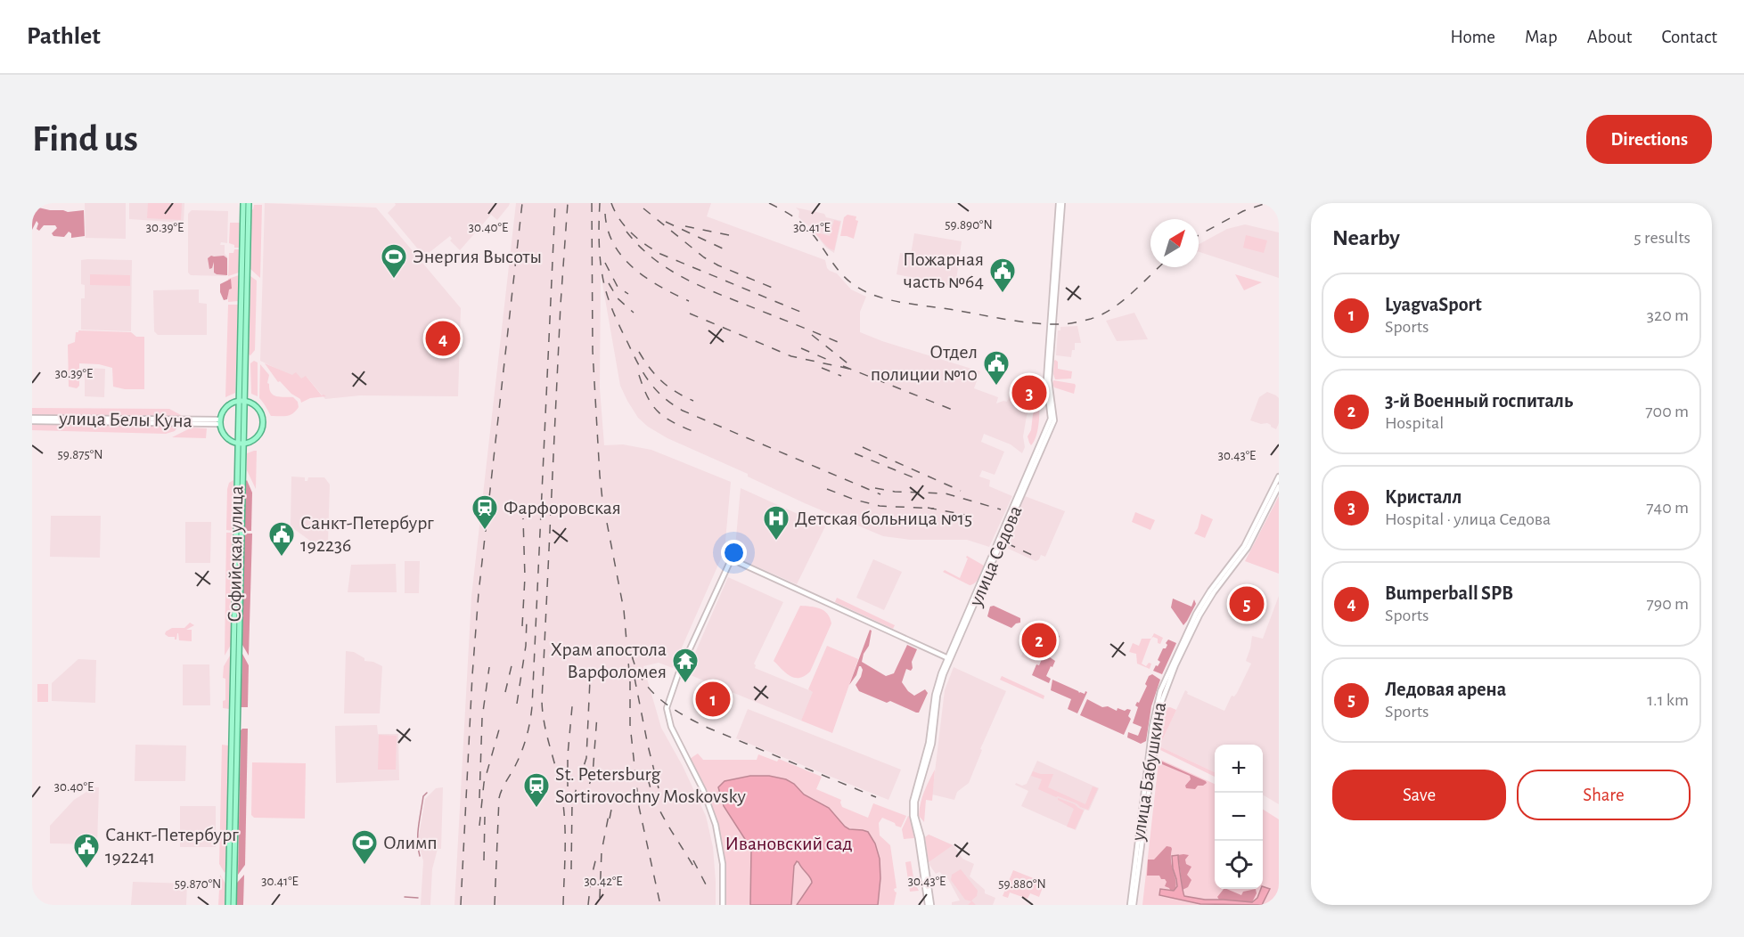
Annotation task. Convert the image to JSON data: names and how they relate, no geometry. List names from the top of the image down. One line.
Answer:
{"streets":{"main road":["Софийская улица"],"street":["улица Белы Куна","улица Седова","улица Бабушкина"]},"parks":["Ивановский сад"],"places":{"sports":["Энергия Высоты","Олимп"],"public building":["Пожарная часть №64","Отдел полиции №10","Санкт-Петербург 192236","Санкт-Петербург 192241"],"station":["Фарфоровская","St. Petersburg Sortirovochny Moskovsky"],"hospital":["Детская больница №15"],"temple":["Храм апостола Варфоломея"]},"north":"top right","page":{"header":"Pathlet","nav":["Home","Map","About","Contact"],"buttons":["Directions",["Save","Share"]],"title":"Find us","heading":["Nearby","5 results"],"list":[{"mark":"1","name":"LyagvaSport","note":"Sports","value":"320 m"},{"mark":"2","name":"3-й Военный госпиталь","note":"Hospital","value":"700 m"},{"mark":"3","name":"Кристалл","note":"Hospital · улица Седова","value":"740 m"},{"mark":"4","name":"Bumperball SPB","note":"Sports","value":"790 m"},{"mark":"5","name":"Ледовая арена","note":"Sports","value":"1.1 km"}],"pins":["4","3","5","2","1"],"map_buttons":["+","−"]},"coordinates":["59.890°N","30.39°E","30.40°E","30.41°E","59.875°N","30.43°E","30.42°E","59.870°N","59.880°N"]}
